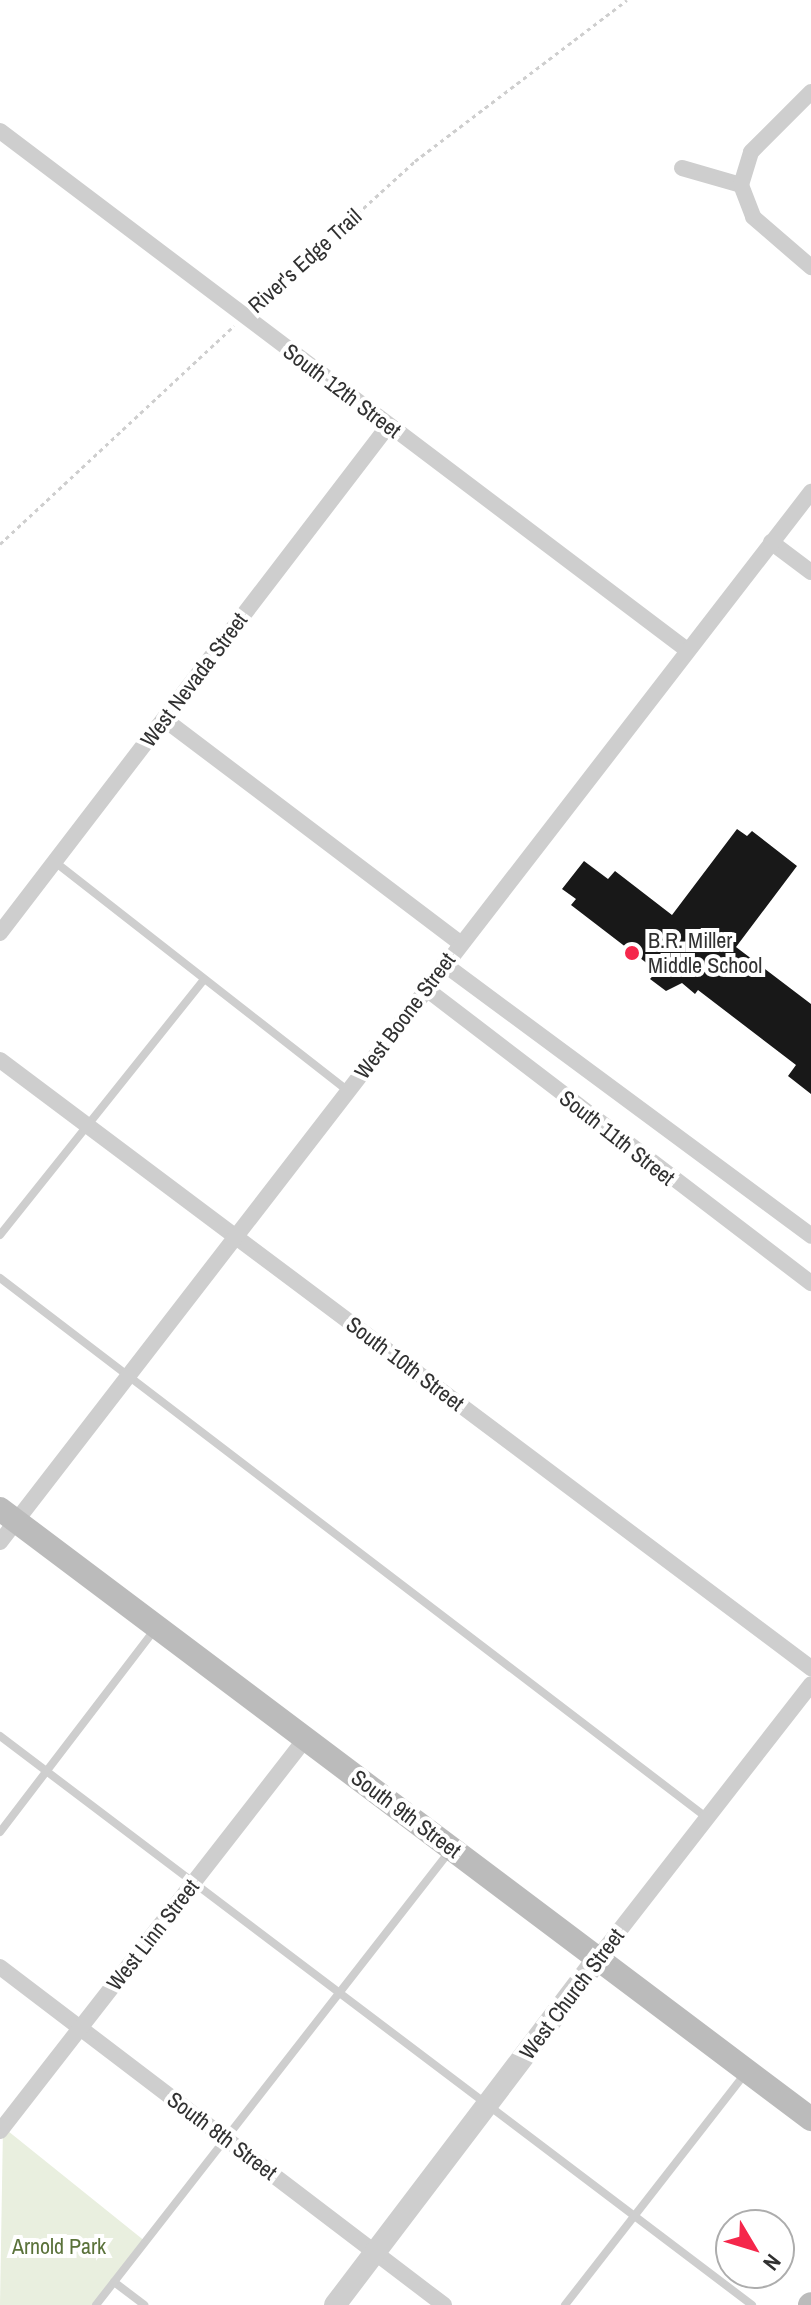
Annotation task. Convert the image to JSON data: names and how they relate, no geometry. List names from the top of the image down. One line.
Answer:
{"streets":{"main road":["South 9th Street"],"street":["South 12th Street","West Nevada Street","West Boone Street","South 11th Street","South 10th Street","West Linn Street","West Church Street","South 8th Street"],"path":["River's Edge Trail"]},"crossings":[["River's Edge Trail","South 12th Street"],["South 12th Street","West Nevada Street"],["South 12th Street","West Boone Street"],["West Boone Street","South 11th Street"],["West Boone Street","South 10th Street"],["West Boone Street","South 9th Street"],["South 9th Street","West Linn Street"],["South 9th Street","West Church Street"],["West Linn Street","South 8th Street"],["West Church Street","South 8th Street"]],"parks":["Arnold Park"],"places":["B.R. Miller Middle School"],"north":"bottom right"}
